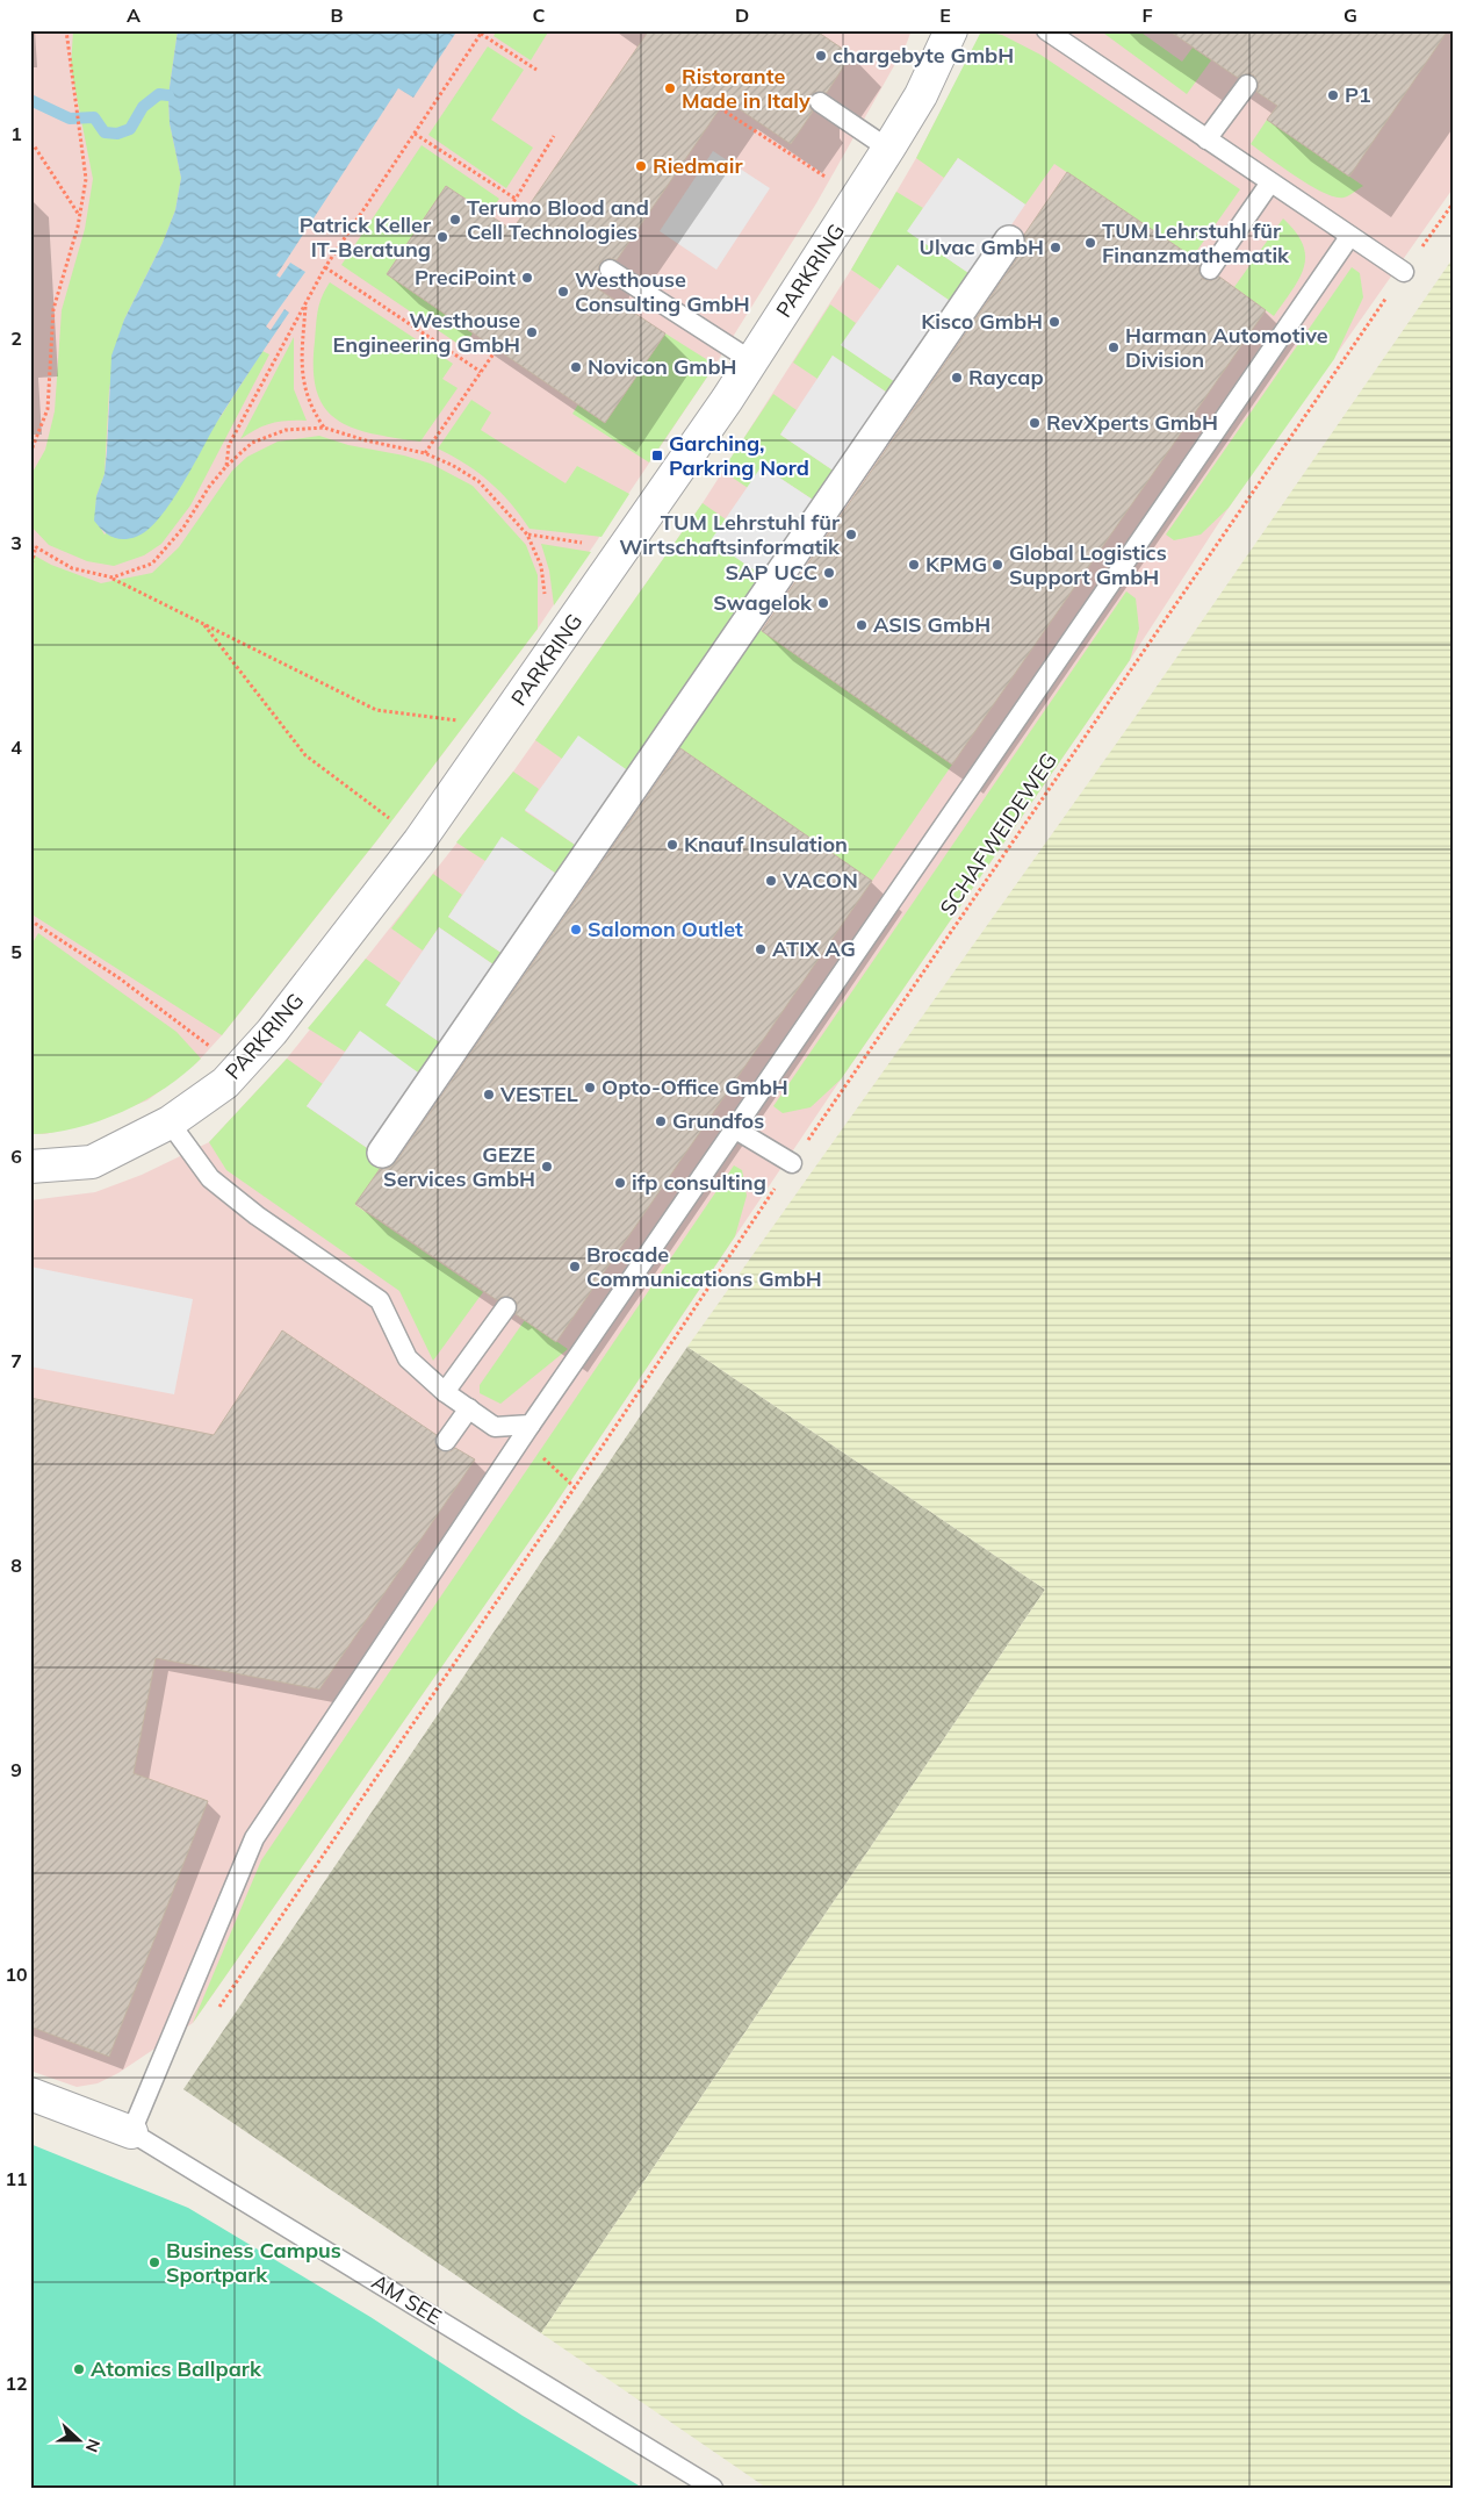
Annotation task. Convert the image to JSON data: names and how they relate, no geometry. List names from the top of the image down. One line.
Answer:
{"streets":{"street":["PARKRING","AM SEE"],"path":["SCHAFWEIDEWEG"]},"places":{"other":["chargebyte GmbH","Ristorante Made in Italy","P1","Riedmair","Terumo Blood and Cell Technologies","Patrick Keller IT-Beratung","TUM Lehrstuhl für Finanzmathematik","Ulvac GmbH","PreciPoint","Westhouse Consulting GmbH","Kisco GmbH","Westhouse Engineering GmbH","Harman Automotive Division","Novicon GmbH","Raycap","RevXperts GmbH","TUM Lehrstuhl für Wirtschaftsinformatik","KPMG","Global Logistics Support GmbH","SAP UCC","Swagelok","ASIS GmbH","Knauf Insulation","VACON","Salomon Outlet","ATIX AG","Opto-Office GmbH","VESTEL","Grundfos","GEZE Services GmbH","ifp consulting","Brocade Communications GmbH","Business Campus Sportpark","Atomics Ballpark"],"transit":["Garching, Parkring Nord"]},"north":"right","grid":{"columns":["A","B","C","D","E","F","G"],"rows":["1","2","3","4","5","6","7","8","9","10","11","12"]}}
